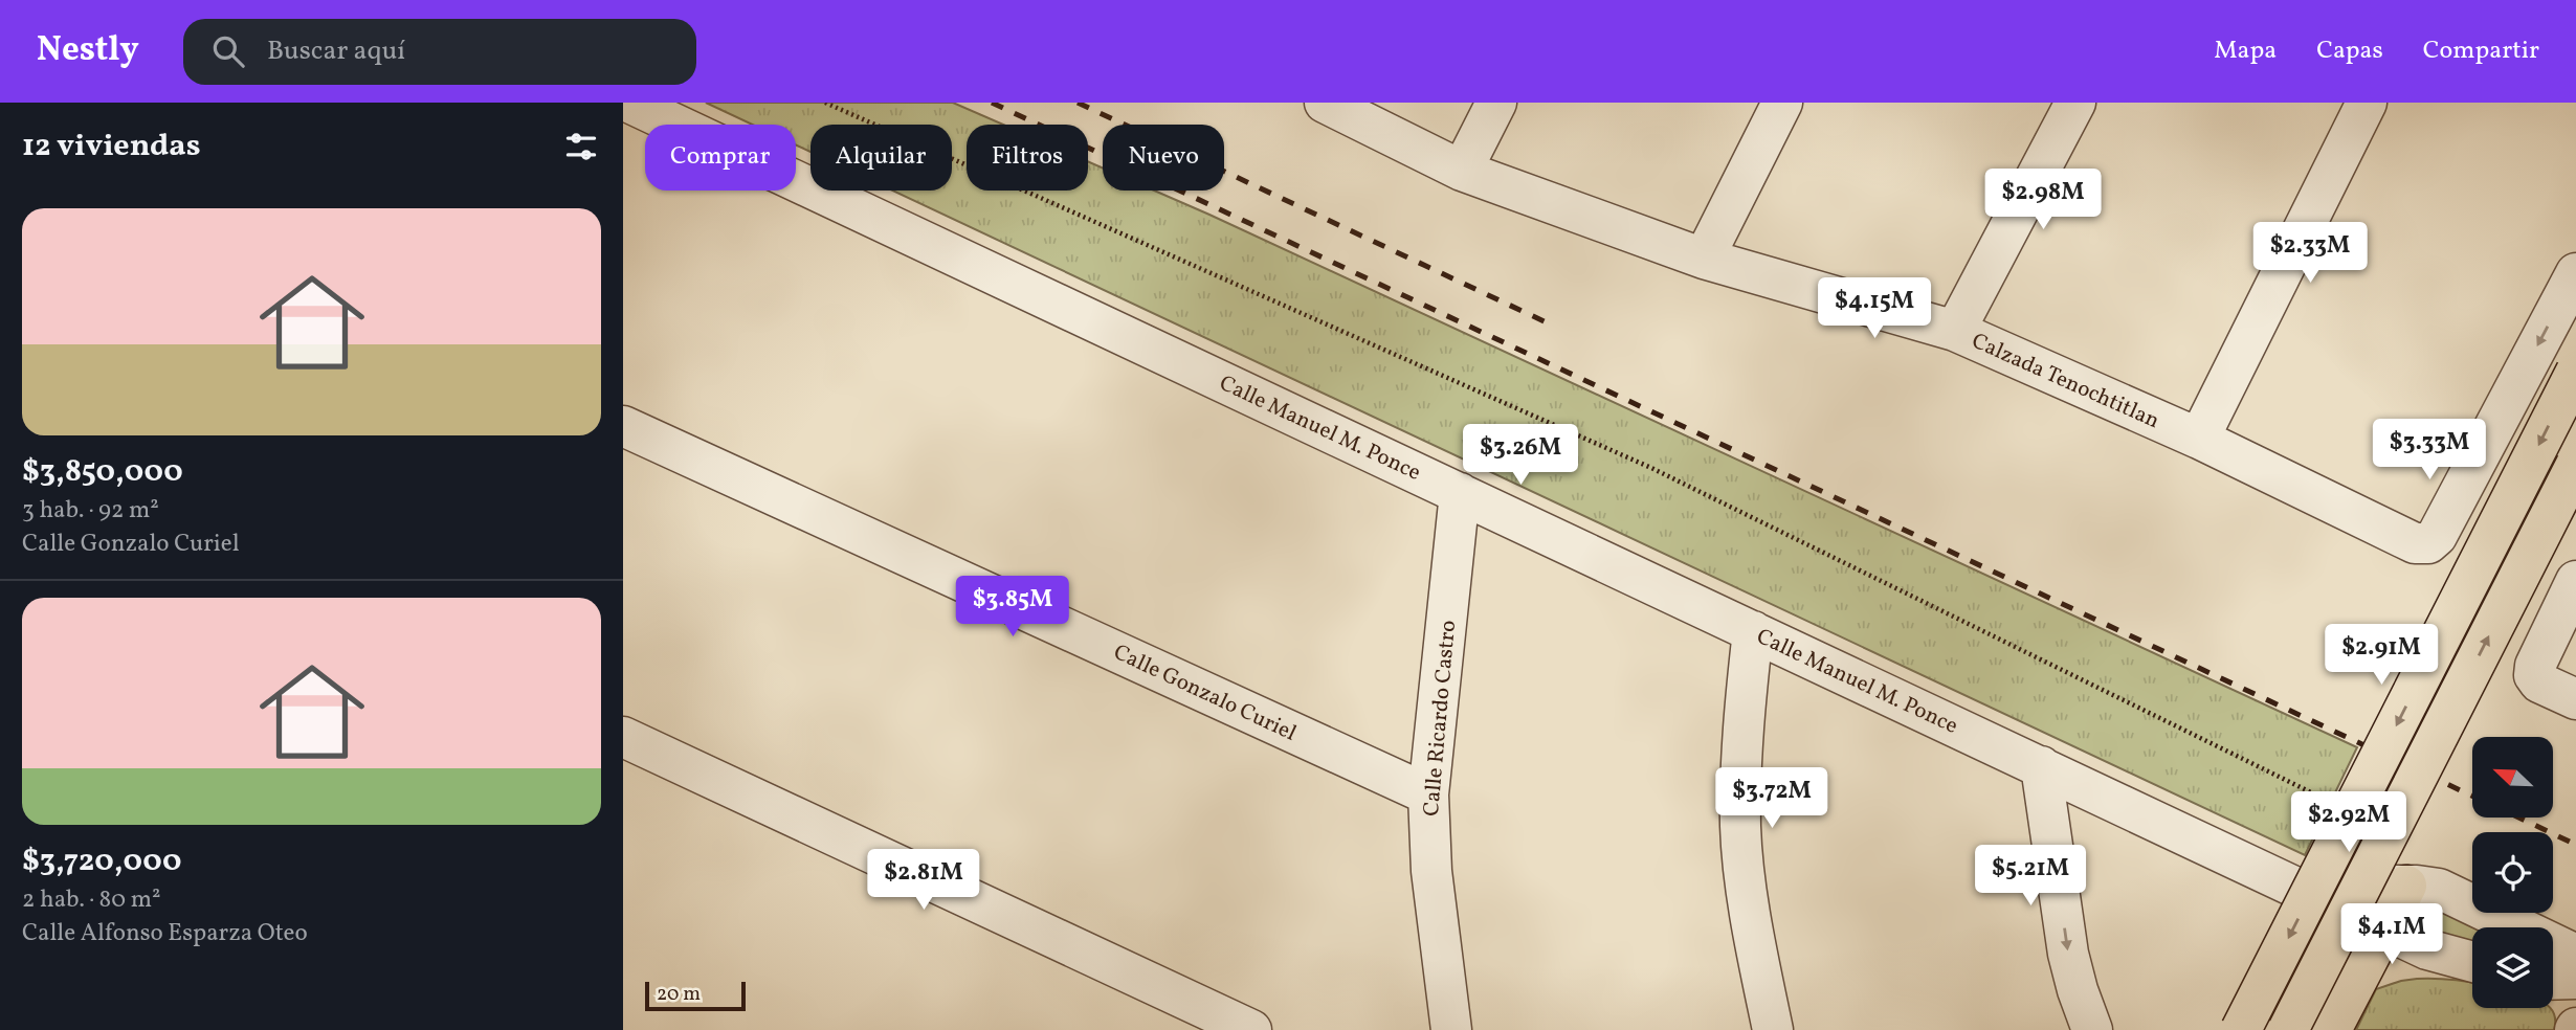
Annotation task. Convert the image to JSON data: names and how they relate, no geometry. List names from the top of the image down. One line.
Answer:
{"streets":{"street":["Calzada Tenochtitlan","Calle Manuel M. Ponce","Calle Gonzalo Curiel","Calle Ricardo Castro"]},"crossings":[["Calle Manuel M. Ponce","Calle Ricardo Castro"],["Calle Gonzalo Curiel","Calle Ricardo Castro"]],"scale_bar":"20 m","north":"top left","page":{"header":"Nestly","search":"Buscar aquí","nav":["Mapa","Capas","Compartir"],"heading":"12 viviendas","chip":["Comprar","Alquilar","Filtros","Nuevo"],"price":["$2.98M","$2.33M","$4.15M","$3.33M","$3.26M","$3.85M","$2.91M","$3.72M","$2.92M","$5.21M","$2.81M","$4.1M"],"list":[{"name":"$3,850,000","note":"3 hab. · 92 m² · Calle Gonzalo Curiel"},{"name":"$3,720,000","note":"2 hab. · 80 m² · Calle Alfonso Esparza Oteo"}],"scale":"20 m"}}
